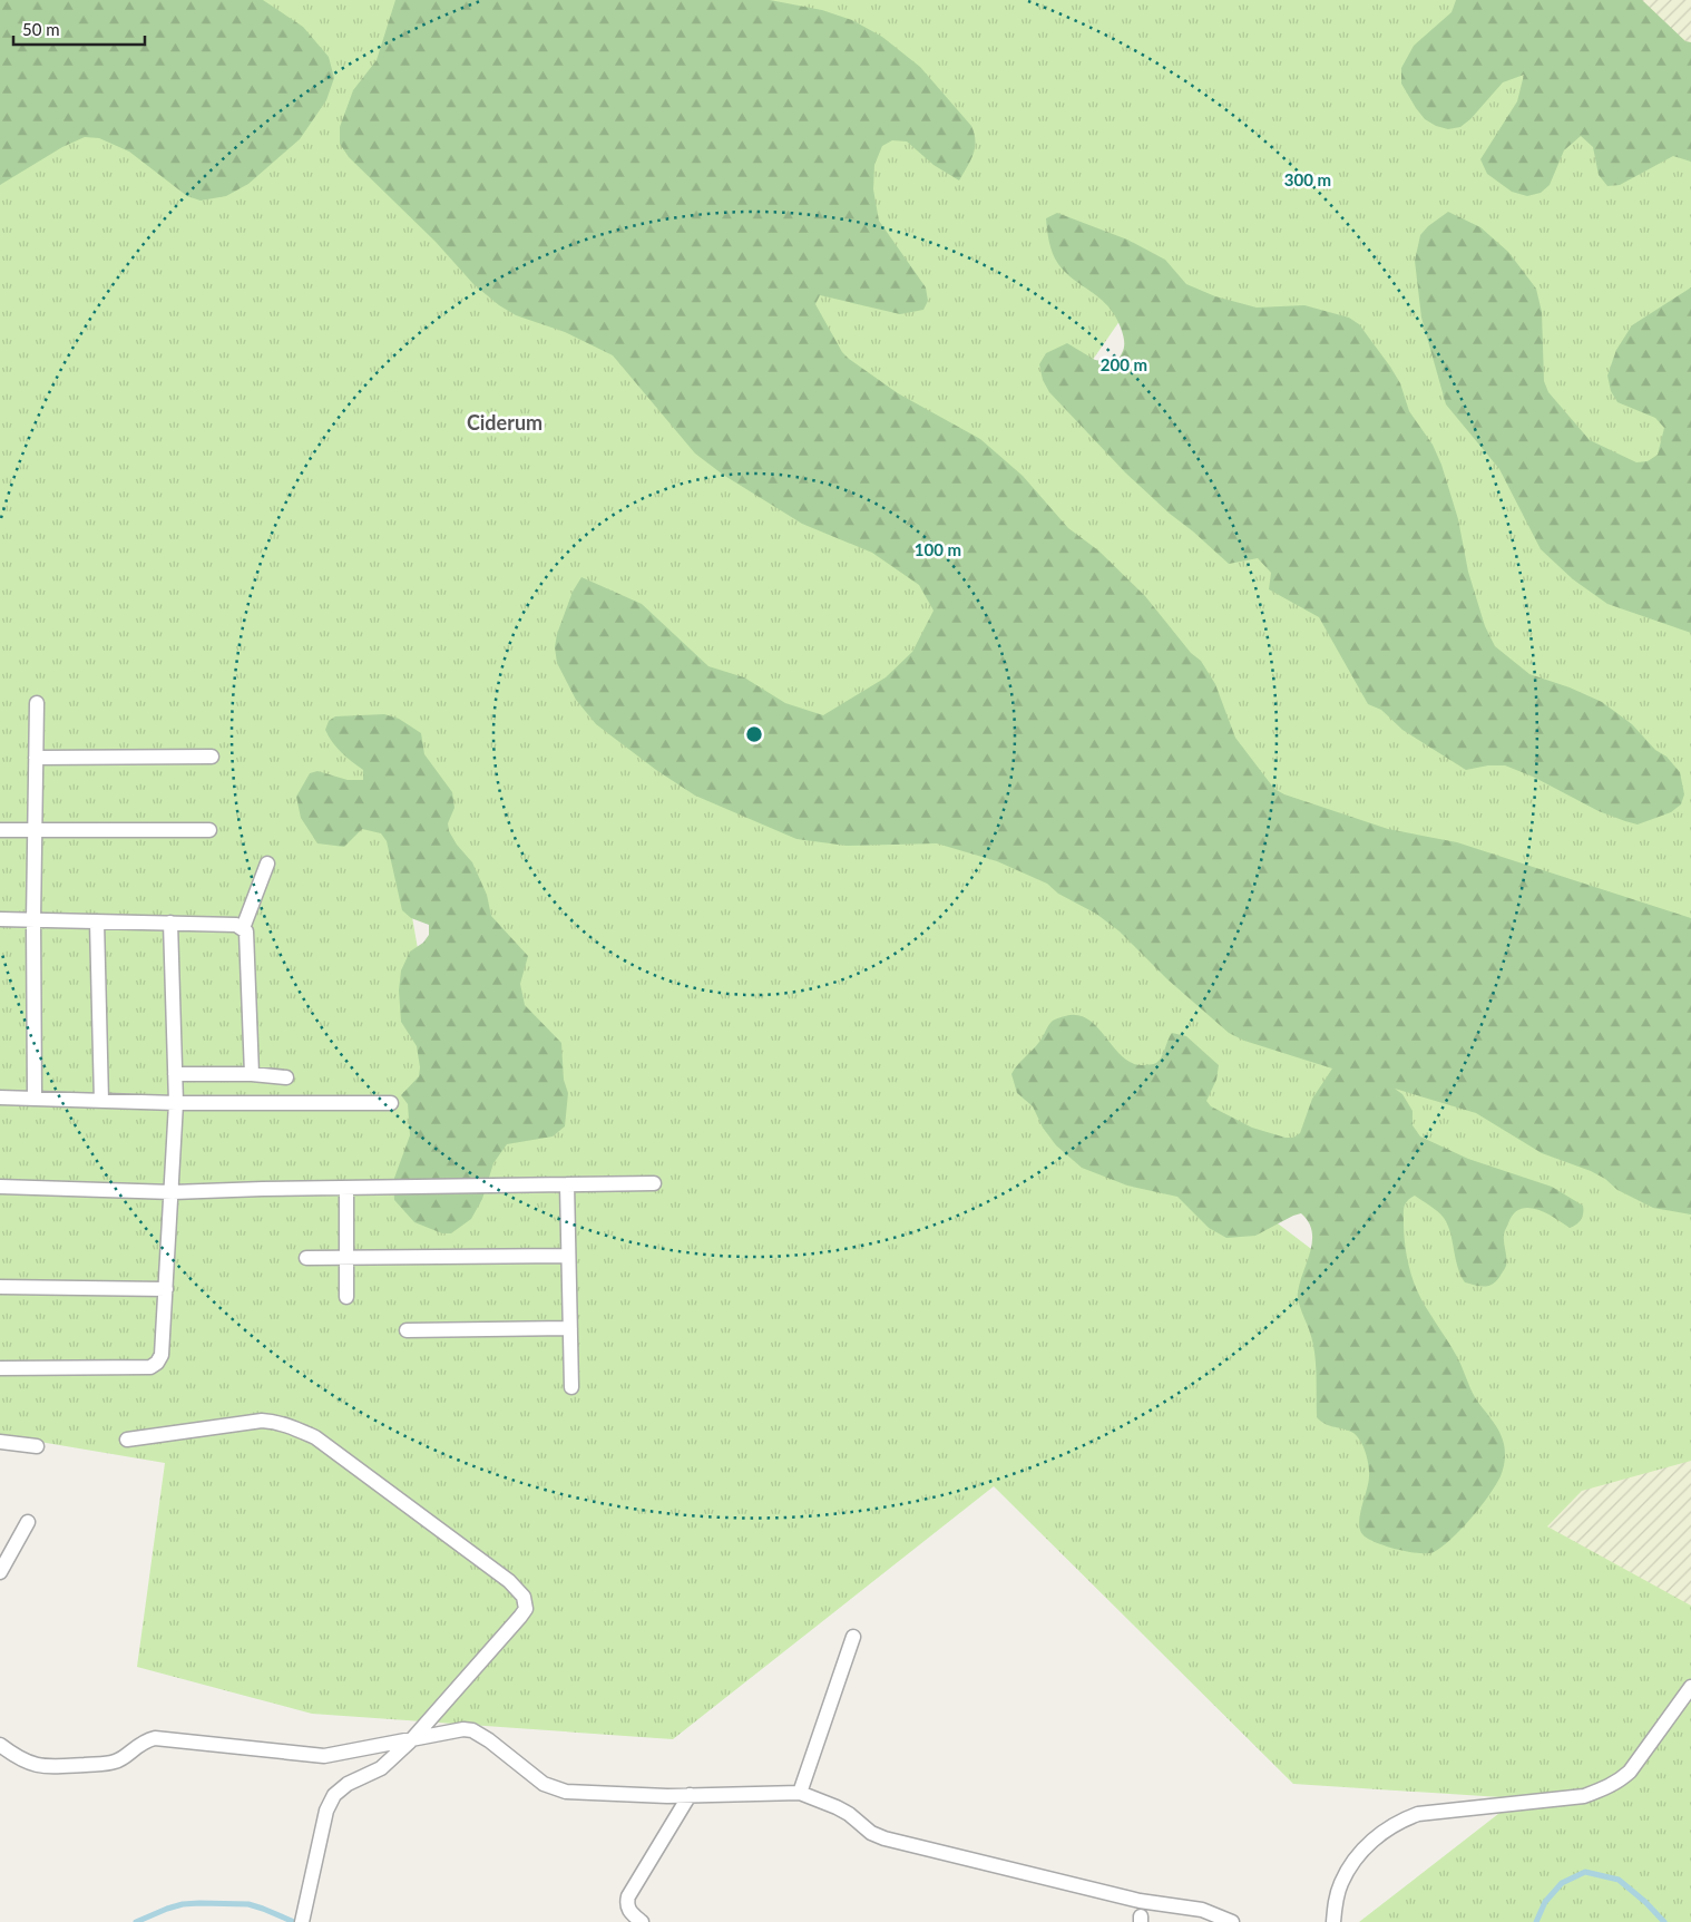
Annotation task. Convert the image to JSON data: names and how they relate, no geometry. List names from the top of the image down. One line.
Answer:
{"districts":["Ciderum"],"scale_bar":"50 m","rings":["300 m","200 m","100 m"]}
